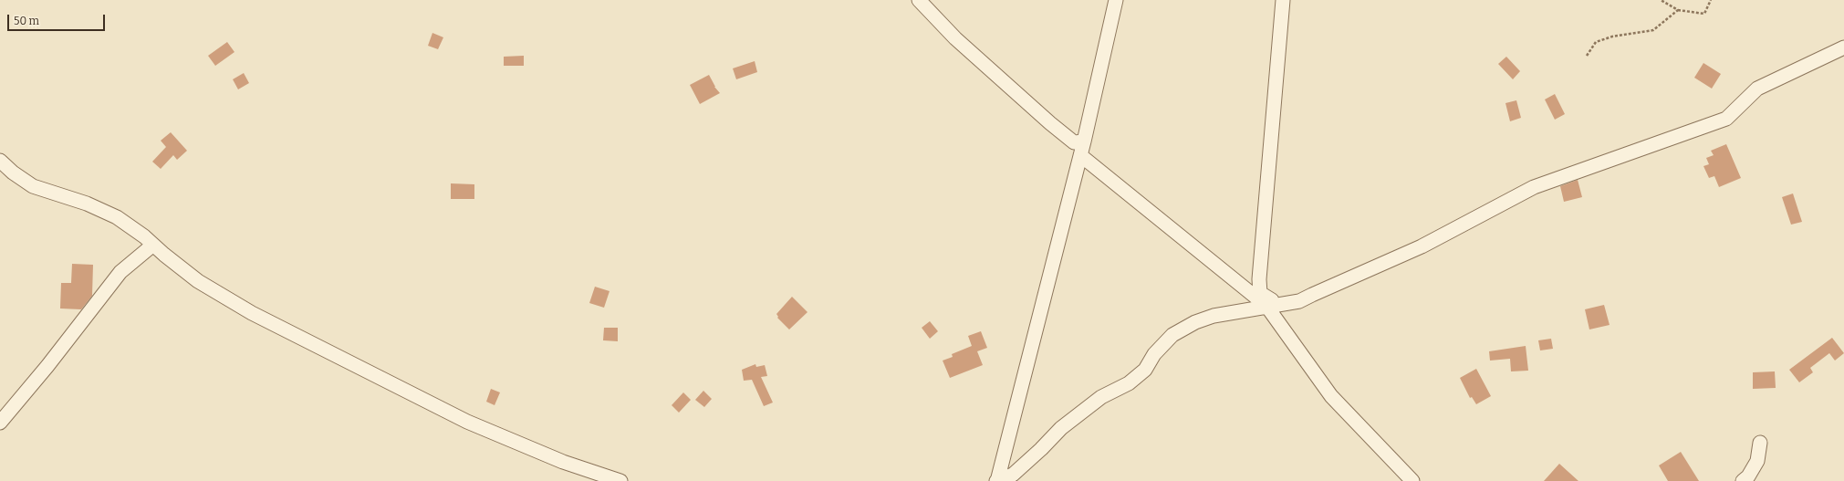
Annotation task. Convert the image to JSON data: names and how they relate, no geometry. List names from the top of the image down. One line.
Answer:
{"scale_bar":"50 m"}
